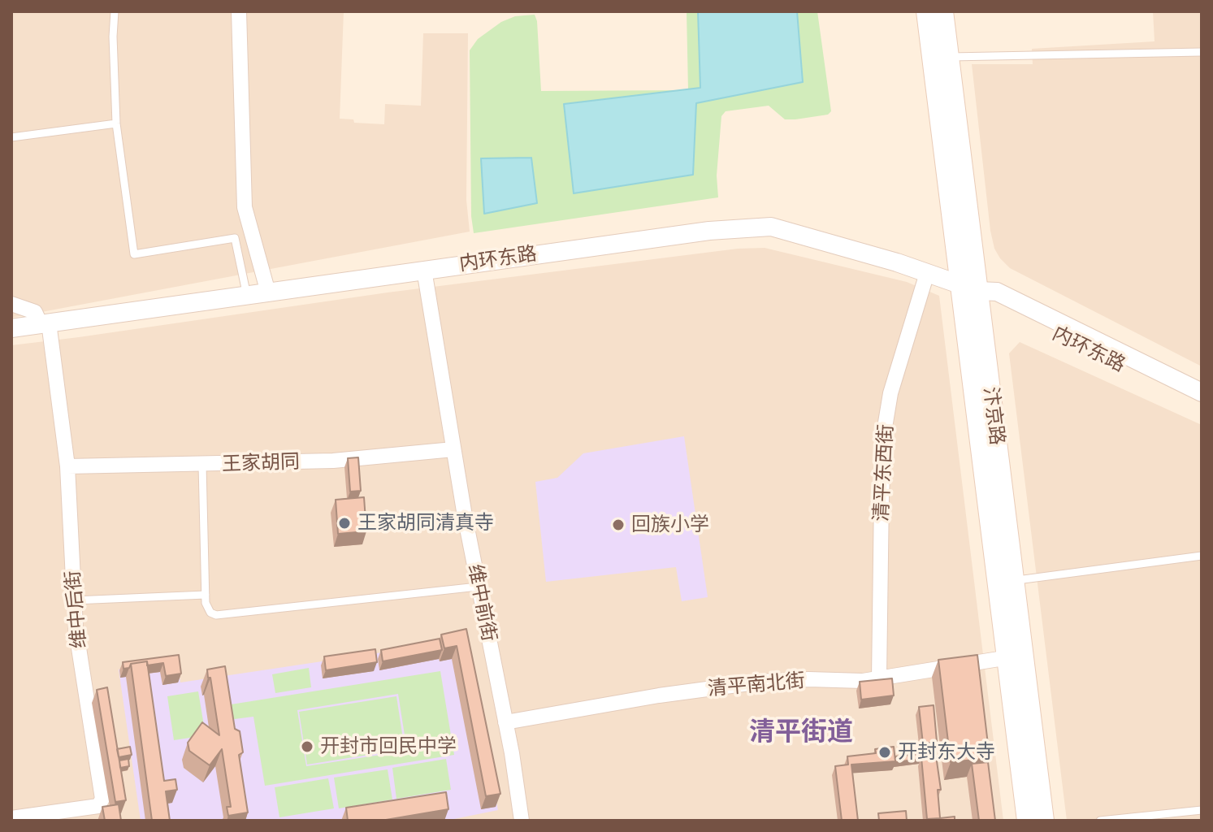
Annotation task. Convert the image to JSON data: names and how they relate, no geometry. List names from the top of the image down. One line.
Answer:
{"streets":{"main road":["汴京路"],"street":["内环东路","王家胡同","清平东西街","维中前街","维中后街","清平南北街"]},"crossings":[["内环东路","汴京路"],["内环东路","清平东西街"],["内环东路","维中前街"],["内环东路","维中后街"],["汴京路","清平南北街"],["王家胡同","维中前街"],["王家胡同","维中后街"],["清平东西街","清平南北街"],["维中前街","清平南北街"]],"districts":["清平街道"],"places":["王家胡同清真寺","回族小学","开封市回民中学","开封东大寺"]}
